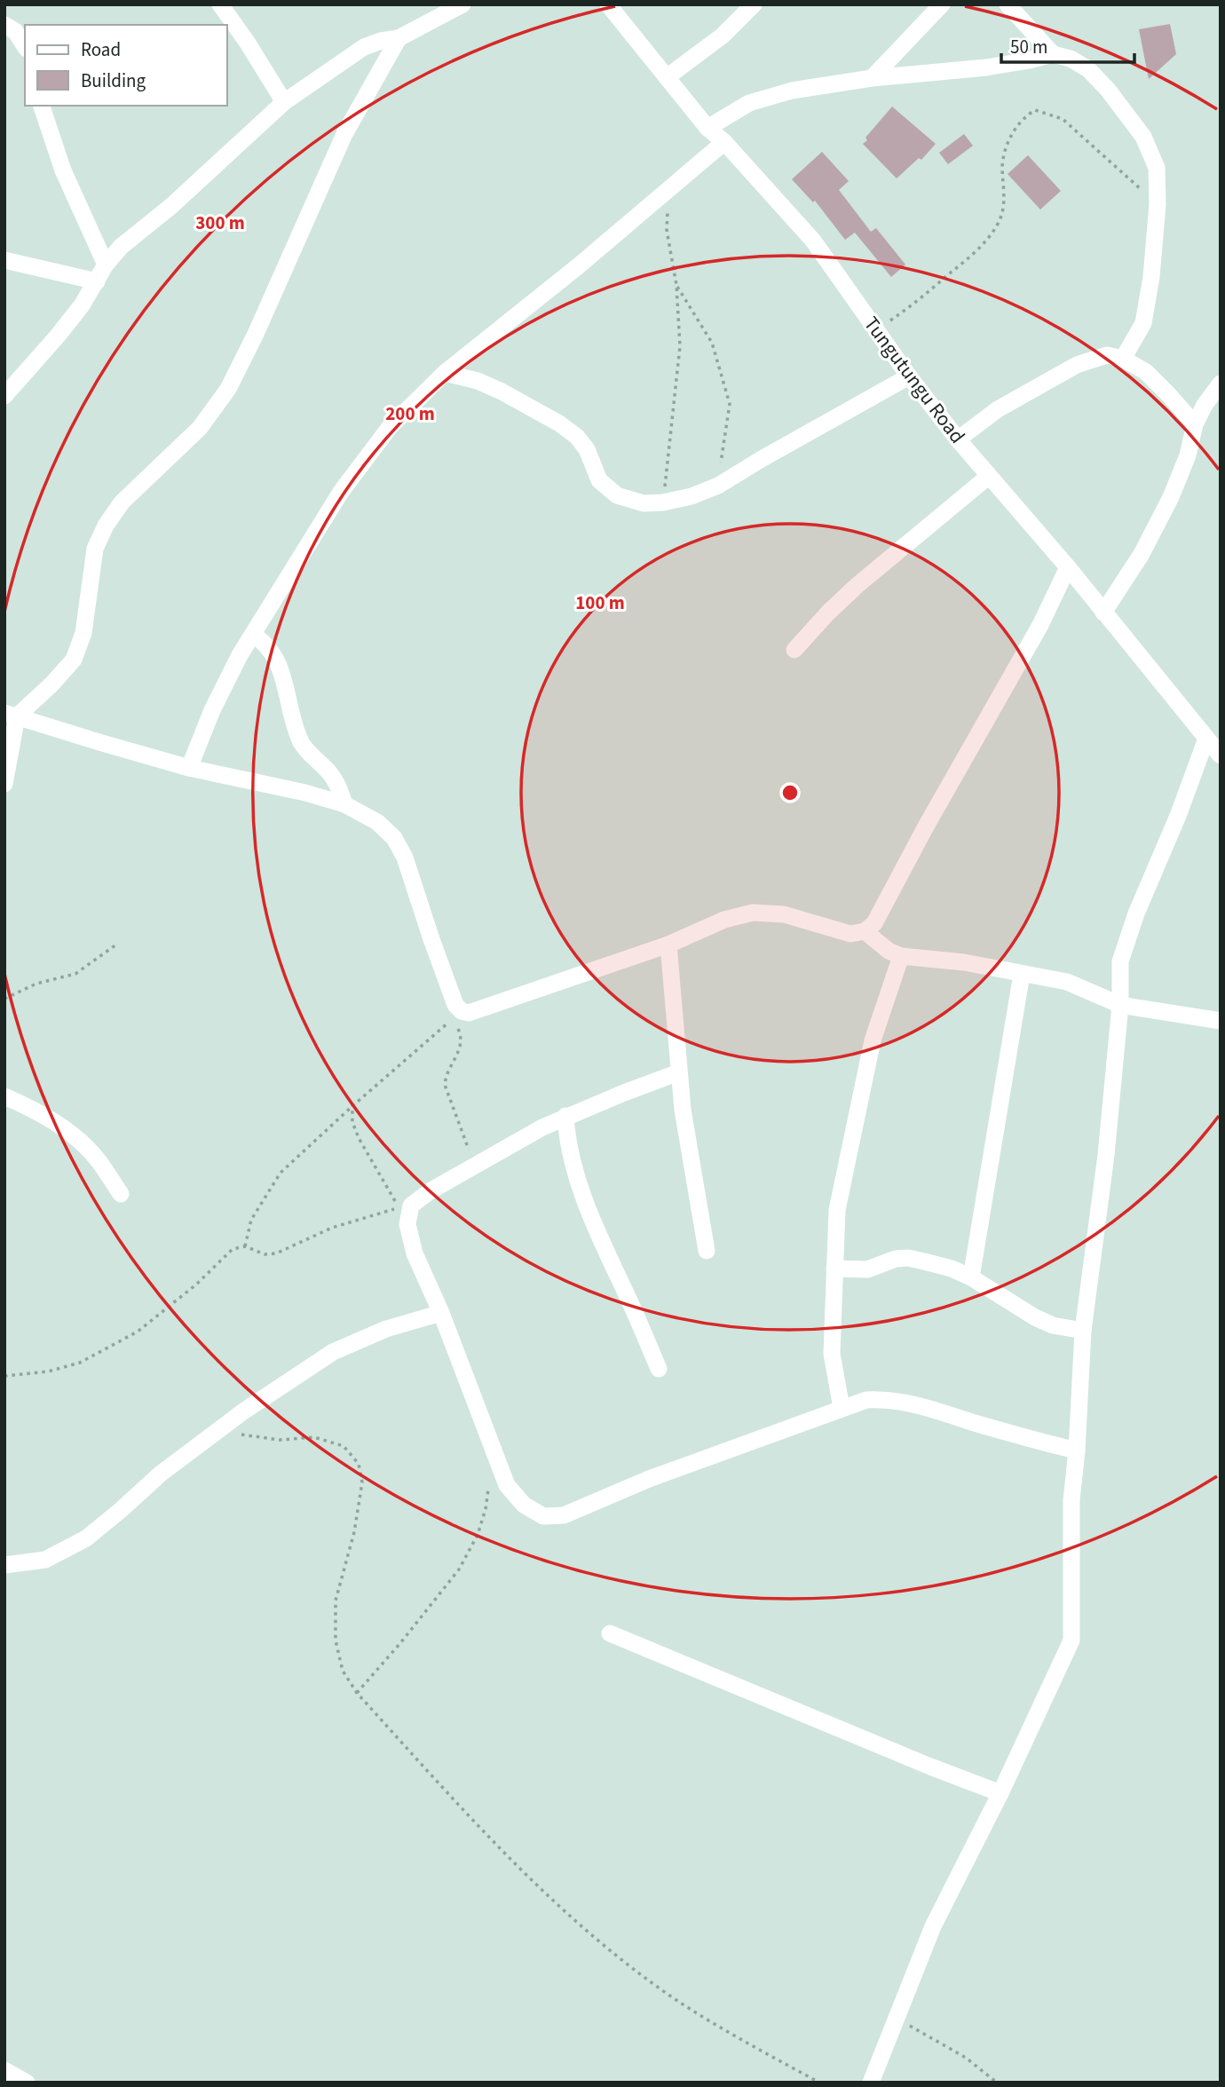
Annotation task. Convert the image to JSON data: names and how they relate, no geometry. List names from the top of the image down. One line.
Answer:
{"streets":{"street":["Tungutungu Road"]},"legend":["Road","Building"],"scale_bar":"50 m","rings":["300 m","200 m","100 m"]}
